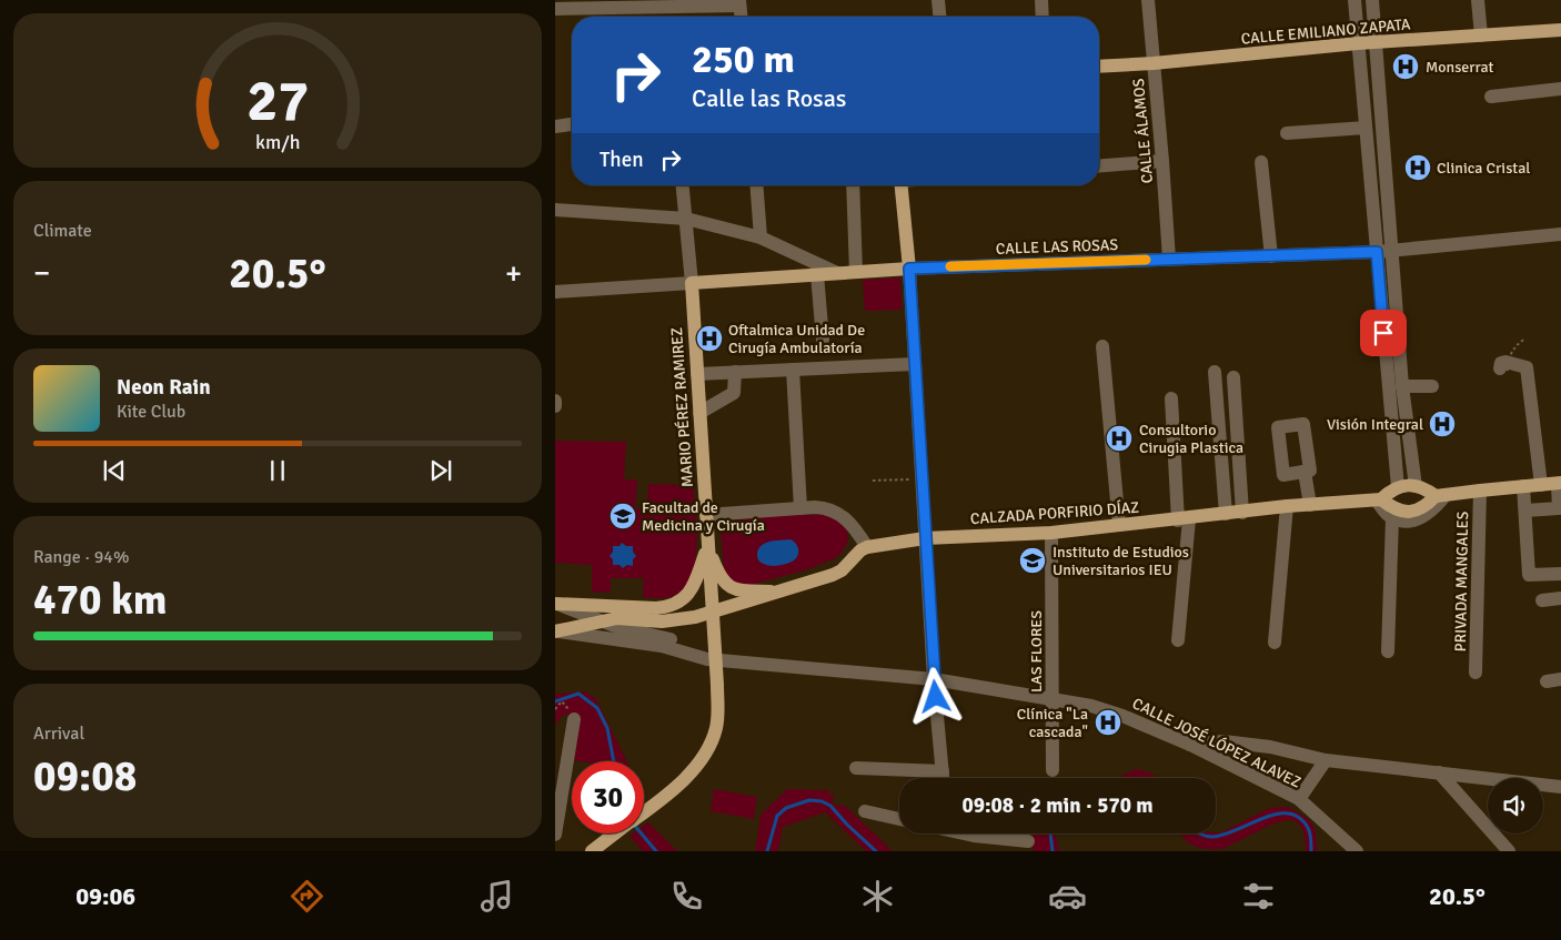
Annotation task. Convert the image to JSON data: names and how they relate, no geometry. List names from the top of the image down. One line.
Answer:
{"streets":{"main road":["CALLE EMILIANO ZAPATA","CALLE LAS ROSAS","MARIO PÉREZ RAMIREZ","CALZADA PORFIRIO DÍAZ"],"street":["CALLE ÁLAMOS","PRIVADA MANGALES","LAS FLORES","CALLE JOSÉ LÓPEZ ALAVEZ"]},"crossings":[["CALLE EMILIANO ZAPATA","CALLE ÁLAMOS"],["CALLE ÁLAMOS","CALLE LAS ROSAS"],["CALLE LAS ROSAS","MARIO PÉREZ RAMIREZ"],["MARIO PÉREZ RAMIREZ","CALLE JOSÉ LÓPEZ ALAVEZ"],["CALZADA PORFIRIO DÍAZ","LAS FLORES"],["LAS FLORES","CALLE JOSÉ LÓPEZ ALAVEZ"]],"places":{"hospital":["Monserrat","Clinica Cristal","Oftalmica Unidad De Cirugía Ambulatoría","Visión Integral","Consultorio Cirugia Plastica","Clínica \"La cascada\""],"school or university":["Facultad de Medicina y Cirugía","Instituto de Estudios Universitarios IEU"]},"page":{"turn":["250 m","Calle las Rosas"],"then":"Then","tile":["Climate",["Range · 94%","470 km"],["Arrival","09:08"]],"heat":["−","20.5°","+"],"song":["Neon Rain","Kite Club"],"limit":"30","trip":"09:08 · 2 min · 570 m","tabs":["09:06","20.5°"],"gauge":["27","km/h"]}}
